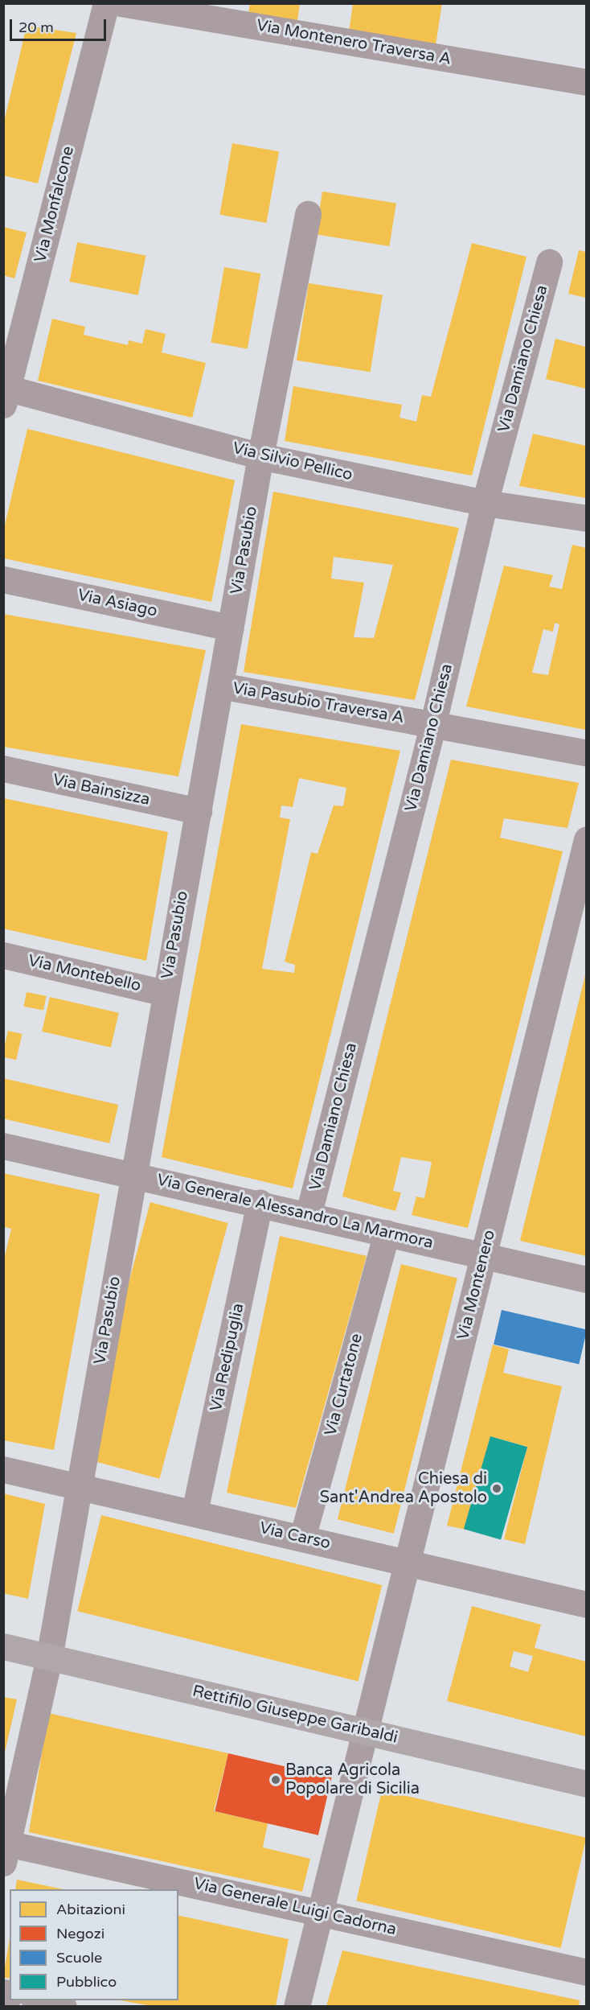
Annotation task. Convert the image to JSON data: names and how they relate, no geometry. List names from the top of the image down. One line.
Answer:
{"streets":{"main road":["Rettifilo Giuseppe Garibaldi"],"street":["Via Montenero Traversa A","Via Monfalcone","Via Damiano Chiesa","Via Silvio Pellico","Via Pasubio","Via Asiago","Via Pasubio Traversa A","Via Bainsizza","Via Montebello","Via Generale Alessandro La Marmora","Via Montenero","Via Redipuglia","Via Curtatone","Via Carso","Via Generale Luigi Cadorna"]},"crossings":[["Via Monfalcone","Via Silvio Pellico"],["Via Damiano Chiesa","Via Silvio Pellico"],["Via Damiano Chiesa","Via Pasubio Traversa A"],["Via Damiano Chiesa","Via Generale Alessandro La Marmora"],["Via Silvio Pellico","Via Pasubio"],["Via Pasubio","Via Asiago"],["Via Pasubio","Via Pasubio Traversa A"],["Via Pasubio","Via Bainsizza"],["Via Pasubio","Via Montebello"],["Via Pasubio","Via Generale Alessandro La Marmora"],["Via Pasubio","Via Carso"],["Via Pasubio","Rettifilo Giuseppe Garibaldi"],["Via Pasubio","Via Generale Luigi Cadorna"],["Via Generale Alessandro La Marmora","Via Montenero"],["Via Generale Alessandro La Marmora","Via Redipuglia"],["Via Generale Alessandro La Marmora","Via Curtatone"],["Via Montenero","Via Carso"],["Via Montenero","Rettifilo Giuseppe Garibaldi"],["Via Montenero","Via Generale Luigi Cadorna"],["Via Redipuglia","Via Carso"],["Via Curtatone","Via Carso"]],"places":["Chiesa di Sant'Andrea Apostolo","Banca Agricola Popolare di Sicilia"],"legend":["Abitazioni","Negozi","Scuole","Pubblico"],"scale_bar":"20 m"}
